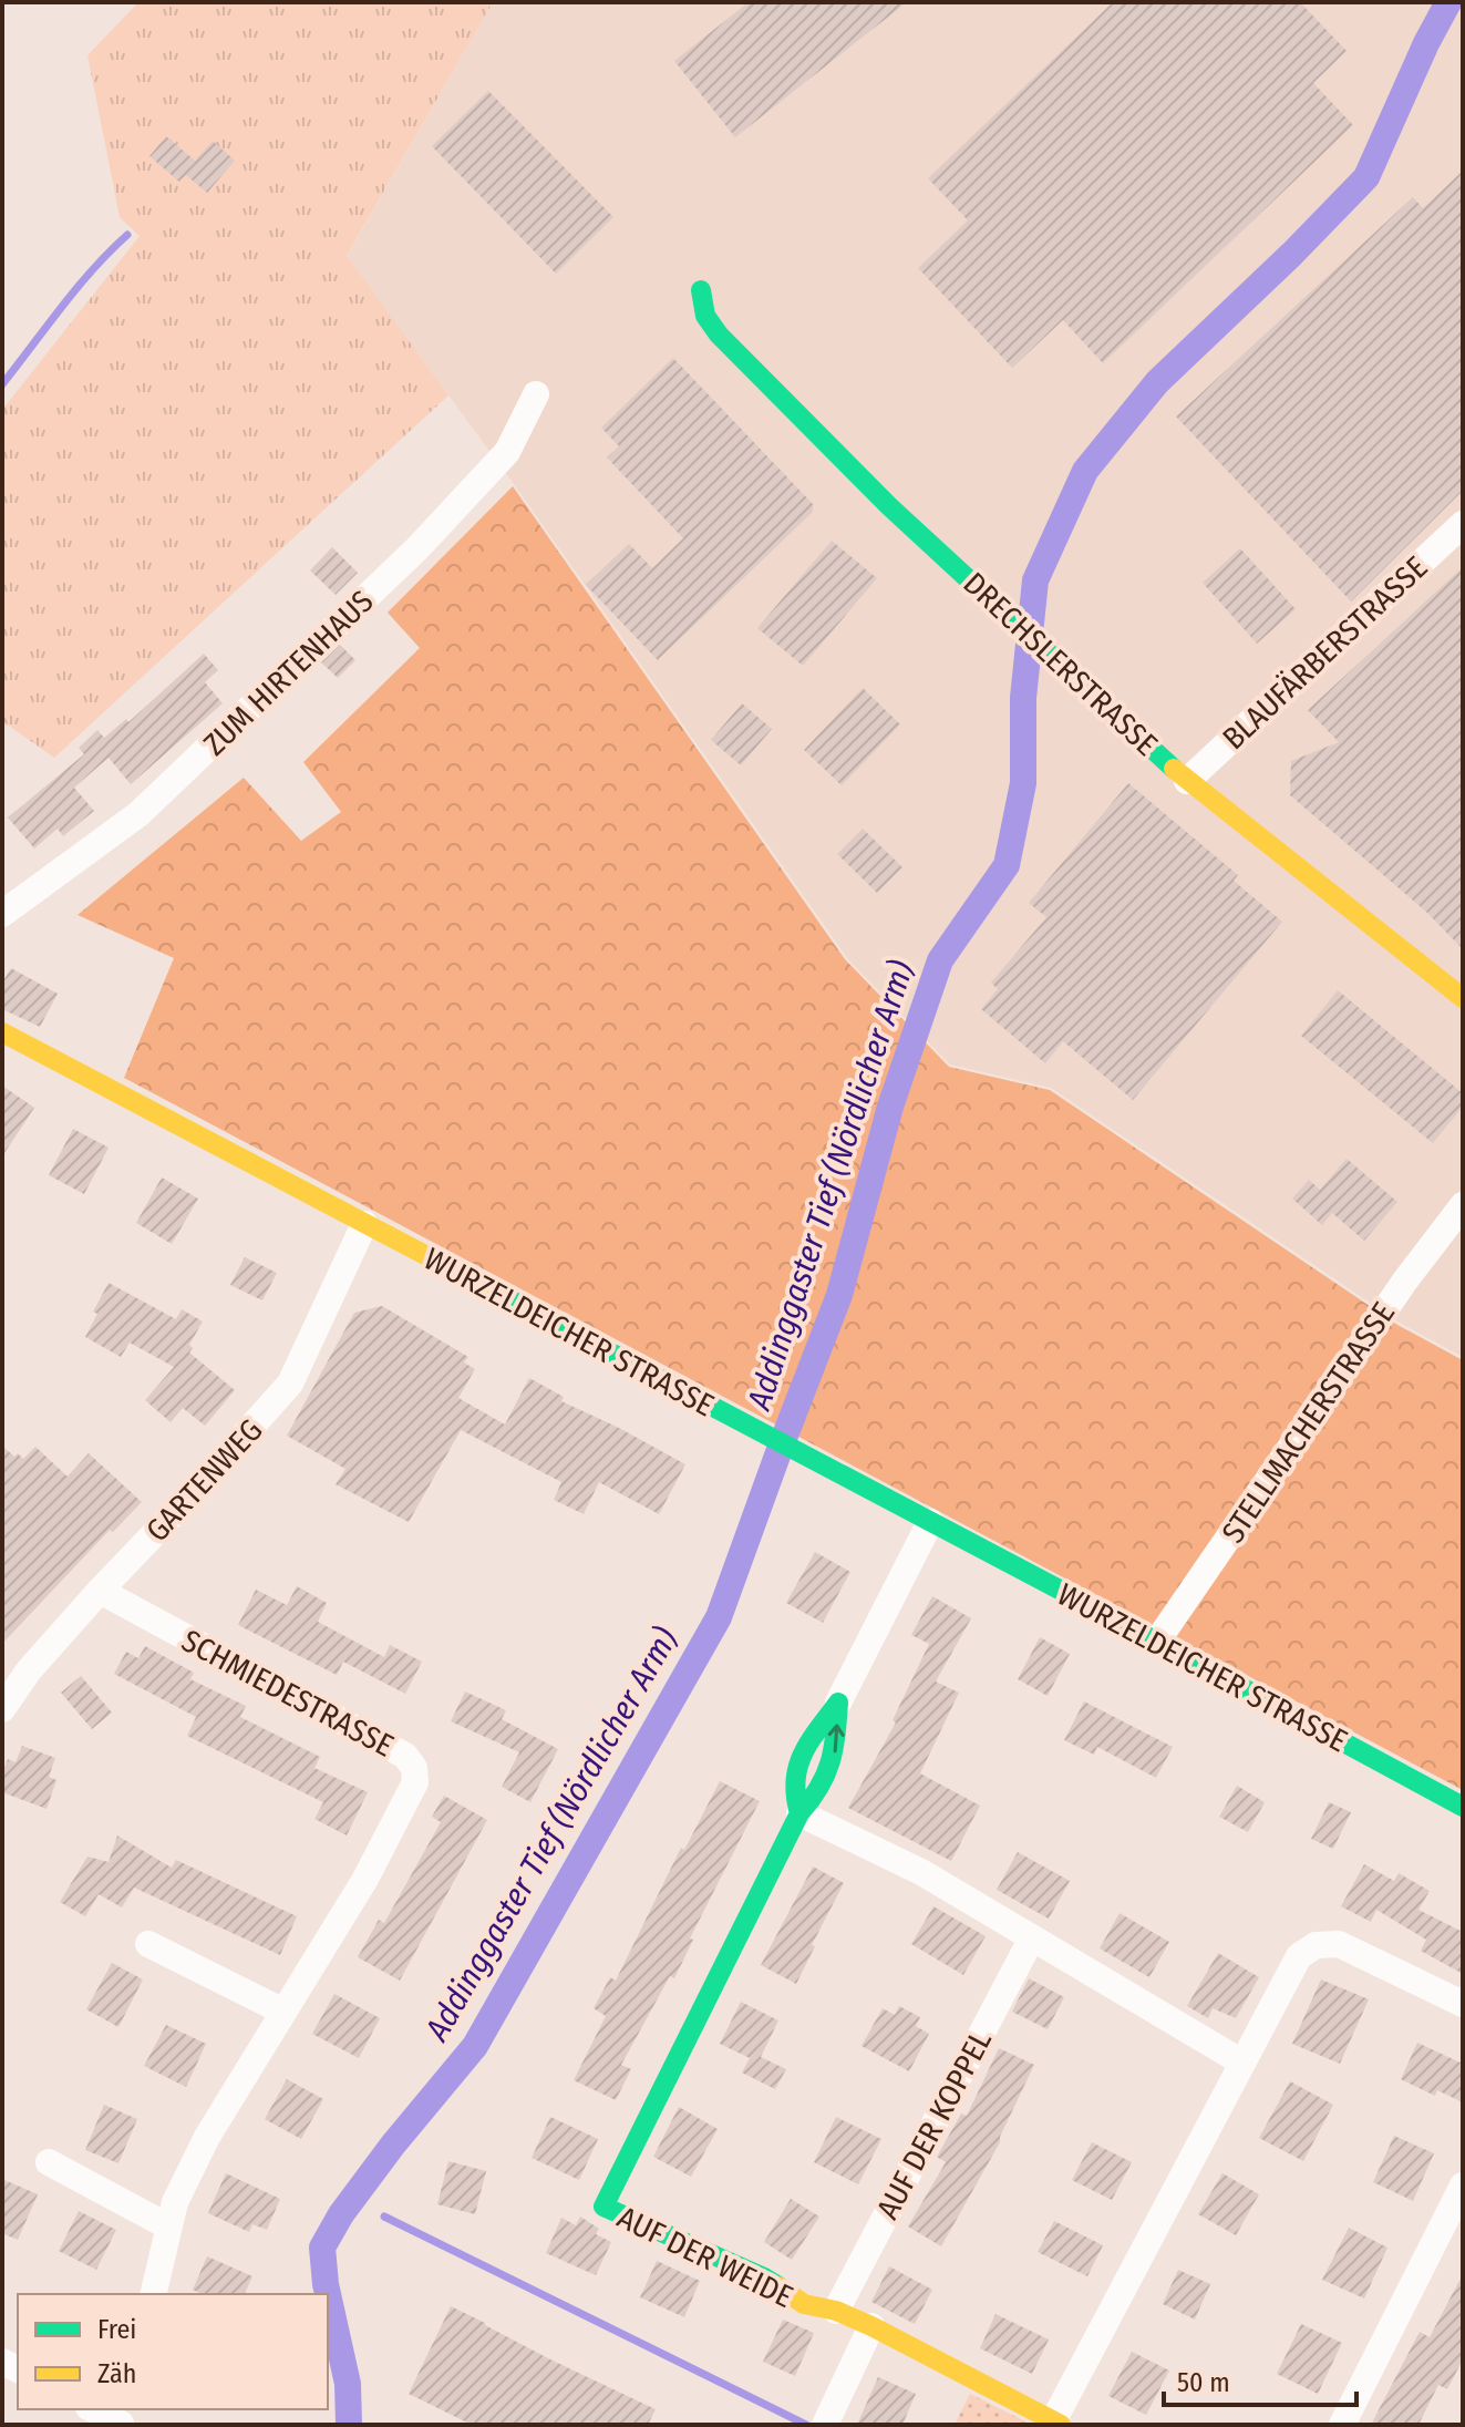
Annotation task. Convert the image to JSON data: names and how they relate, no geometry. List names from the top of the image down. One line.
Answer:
{"streets":{"street":["BLAUFÄRBERSTRASSE","DRECHSLERSTRASSE","ZUM HIRTENHAUS","WURZELDEICHER STRASSE","STELLMACHERSTRASSE","GARTENWEG","SCHMIEDESTRASSE","AUF DER KOPPEL","AUF DER WEIDE"]},"crossings":[["BLAUFÄRBERSTRASSE","DRECHSLERSTRASSE"],["WURZELDEICHER STRASSE","STELLMACHERSTRASSE"],["WURZELDEICHER STRASSE","GARTENWEG"],["WURZELDEICHER STRASSE","AUF DER WEIDE"],["GARTENWEG","SCHMIEDESTRASSE"],["AUF DER KOPPEL","AUF DER WEIDE"]],"water":["Addinggaster Tief (Nördlicher Arm)"],"legend":["Frei","Zäh"],"scale_bar":"50 m"}
